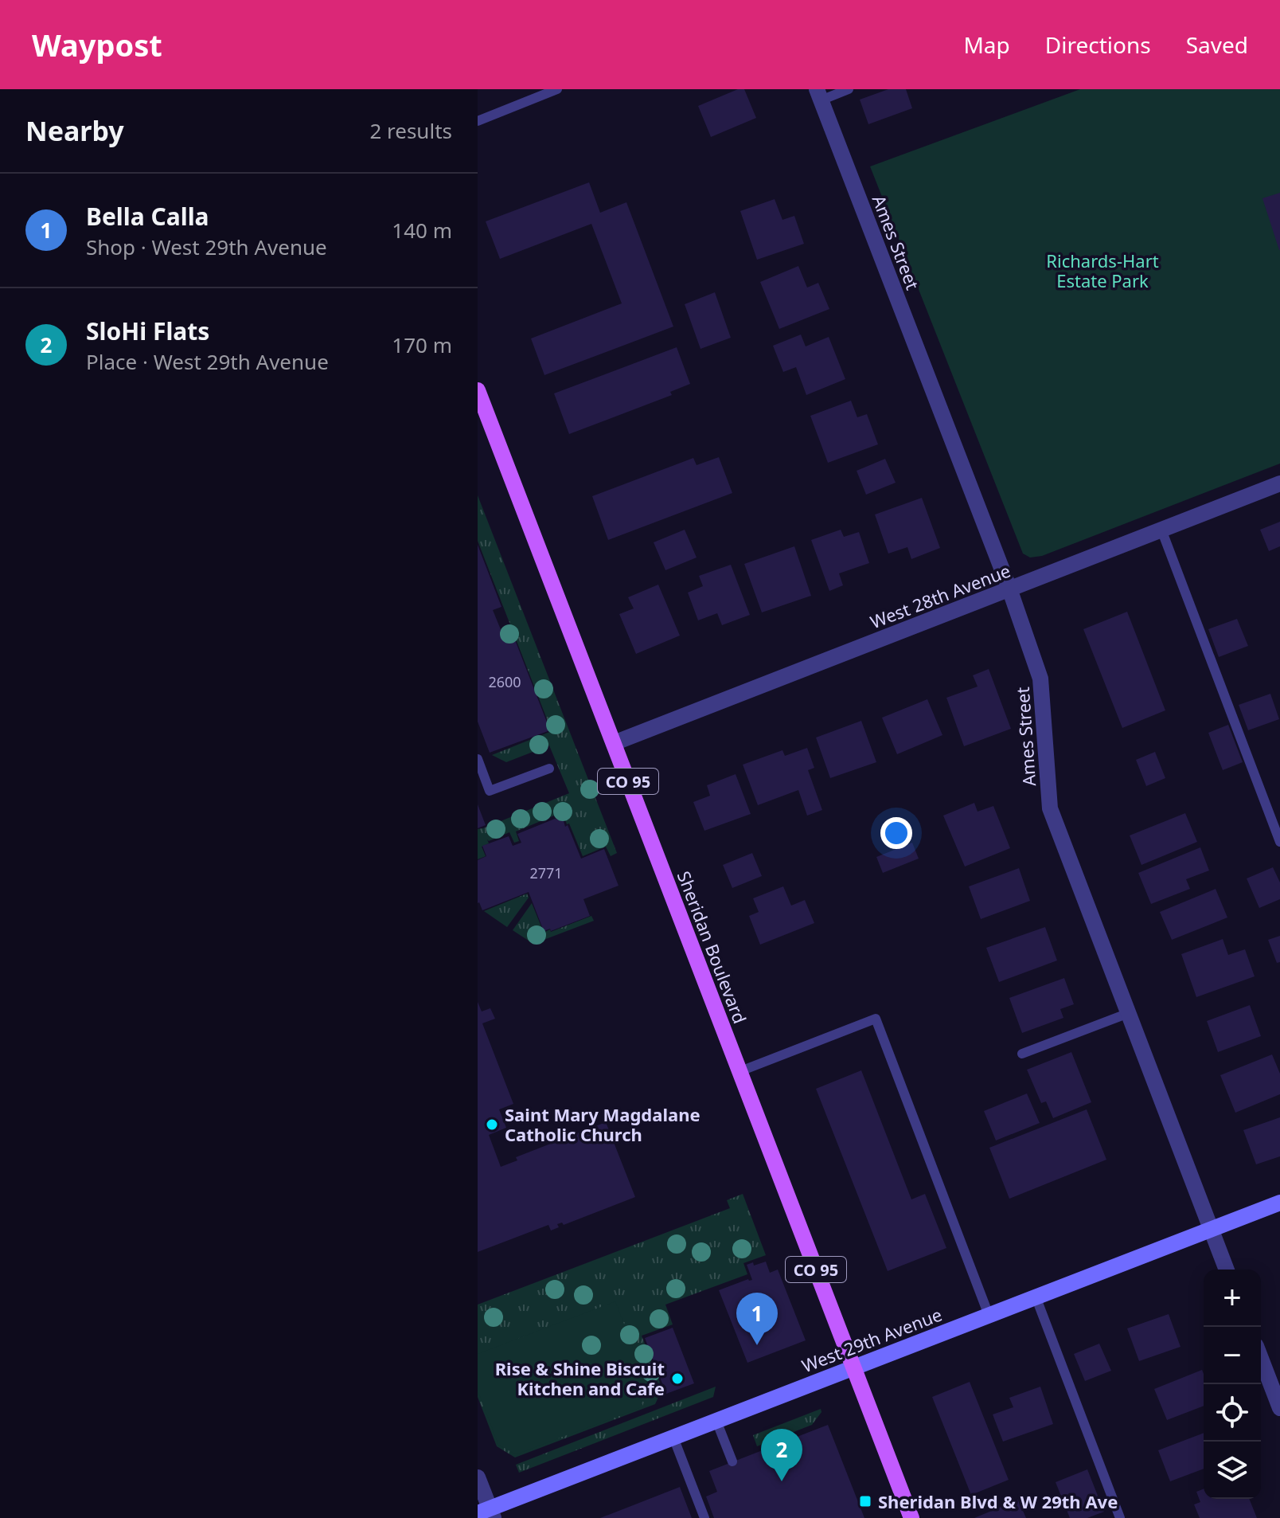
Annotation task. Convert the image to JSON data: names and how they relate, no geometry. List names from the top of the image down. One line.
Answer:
{"streets":{"main road":["CO 95","Sheridan Boulevard"],"street":["Ames Street","West 28th Avenue","West 29th Avenue"]},"crossings":[["Ames Street","West 28th Avenue"],["Ames Street","West 29th Avenue"],["West 28th Avenue","Sheridan Boulevard"],["Sheridan Boulevard","West 29th Avenue"]],"parks":["Richards-Hart Estate Park"],"places":{"other":["Saint Mary Magdalane Catholic Church","Rise & Shine Biscuit Kitchen and Cafe"],"transit":["Sheridan Blvd & W 29th Ave"]},"house_numbers":["2600","2771"],"page":{"header":"Waypost","nav":["Map","Directions","Saved"],"heading":["Nearby","2 results"],"list":[{"mark":"1","name":"Bella Calla","note":"Shop · West 29th Avenue","value":"140 m"},{"mark":"2","name":"SloHi Flats","note":"Place · West 29th Avenue","value":"170 m"}],"map_buttons":["+","−"],"pins":["1","2"]}}
